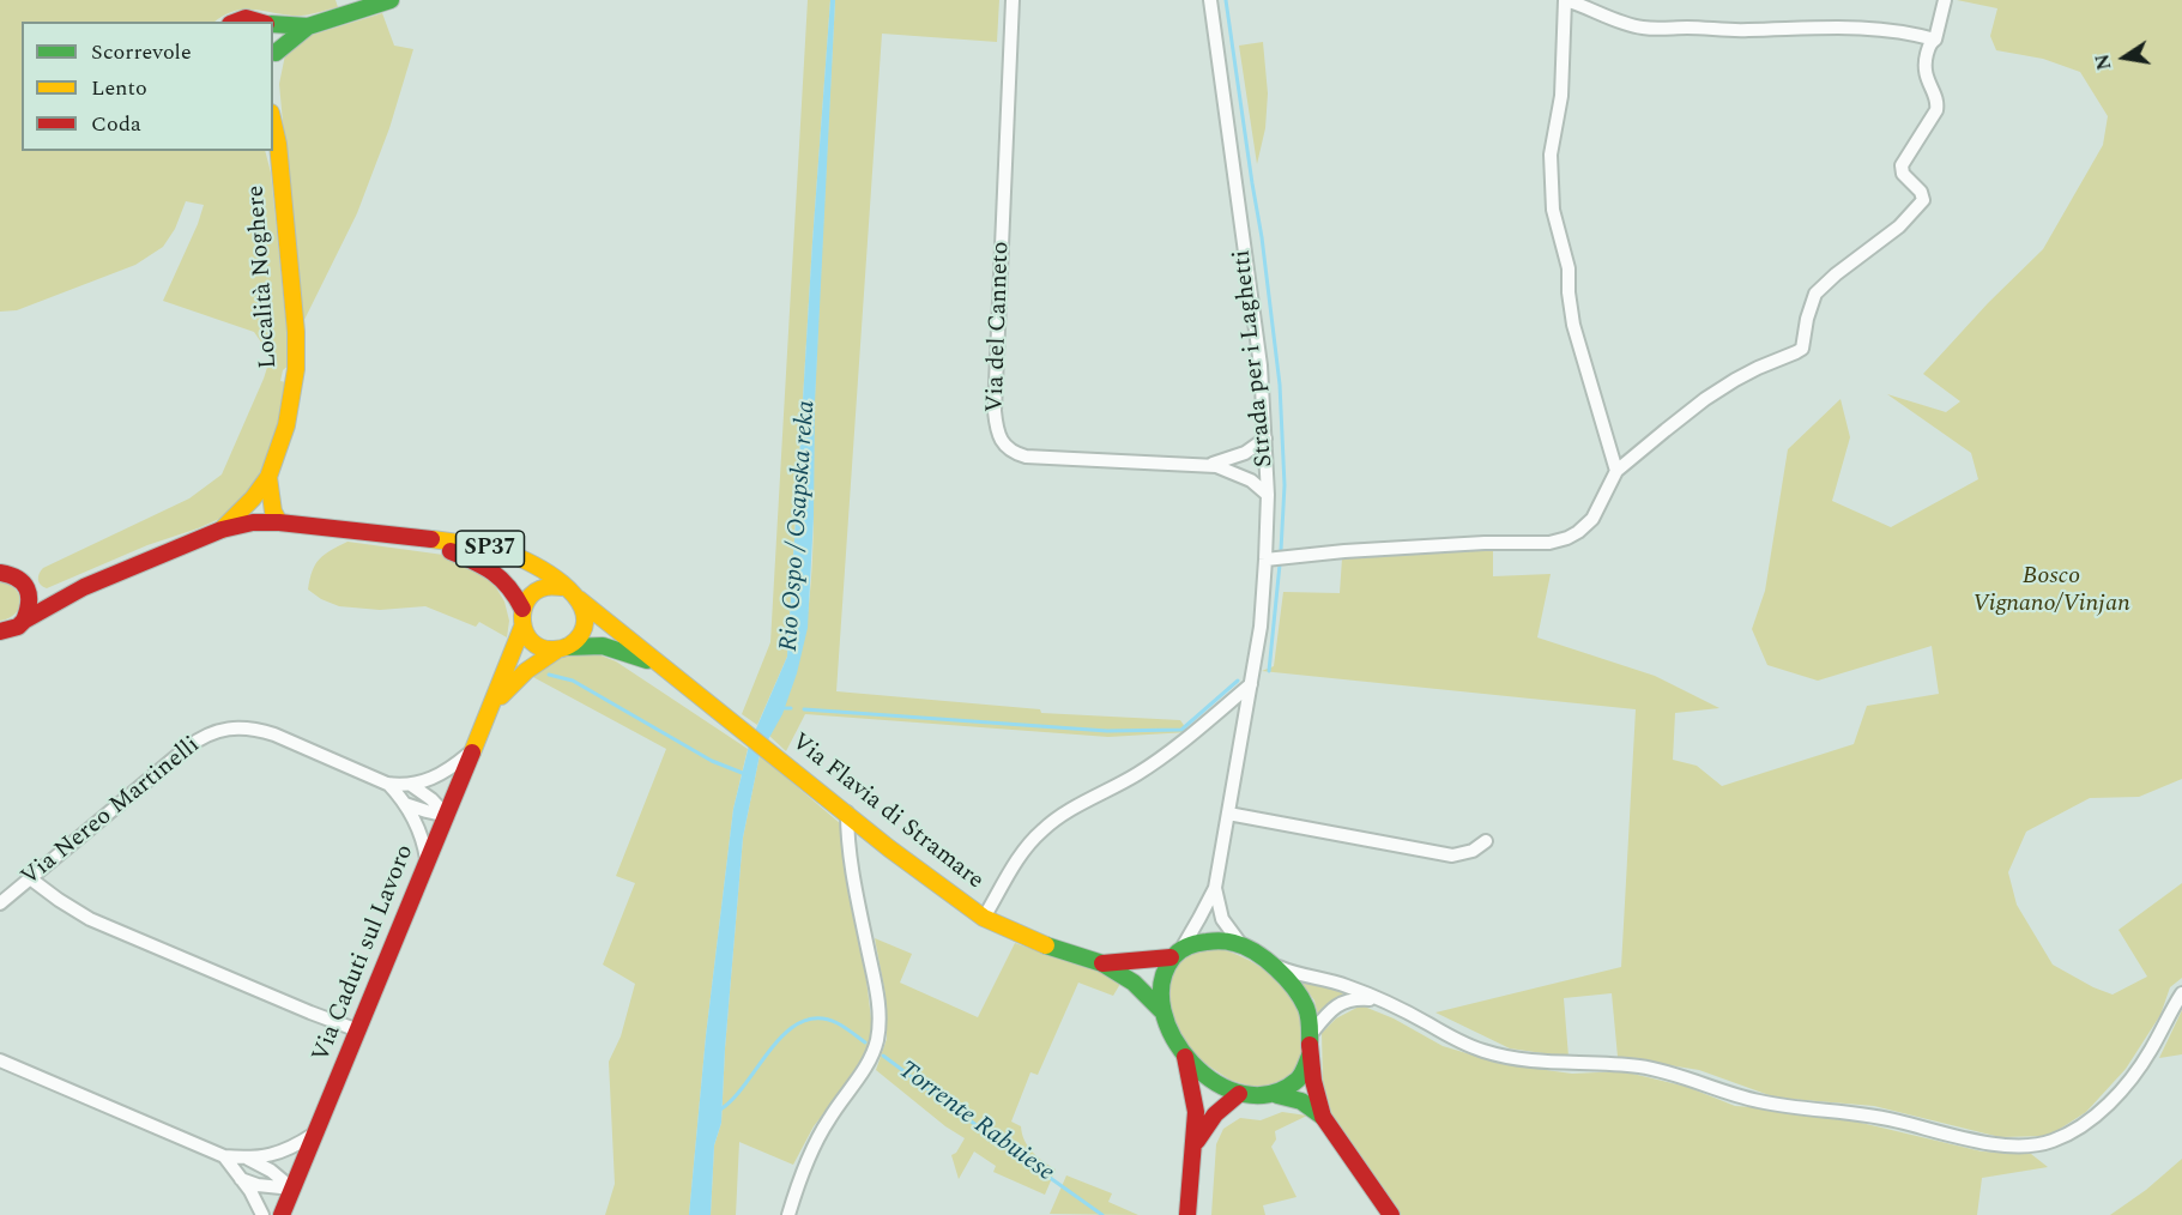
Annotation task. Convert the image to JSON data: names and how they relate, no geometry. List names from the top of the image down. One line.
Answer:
{"streets":{"main road":["Località Noghere","SP37","Via Flavia di Stramare","Via Caduti sul Lavoro"],"street":["Via del Canneto","Strada per i Laghetti","Via Nereo Martinelli"]},"crossings":[["Località Noghere","Via Flavia di Stramare"],["Via del Canneto","Strada per i Laghetti"],["Strada per i Laghetti","Via Flavia di Stramare"],["SP37","Via Flavia di Stramare"],["SP37","Via Caduti sul Lavoro"],["Via Nereo Martinelli","Via Caduti sul Lavoro"],["Via Flavia di Stramare","Via Caduti sul Lavoro"]],"water":["Rio Ospo / Osapska reka","Torrente Rabuiese"],"parks":["Bosco Vignano/Vinjan"],"legend":["Scorrevole","Lento","Coda"],"north":"left"}
